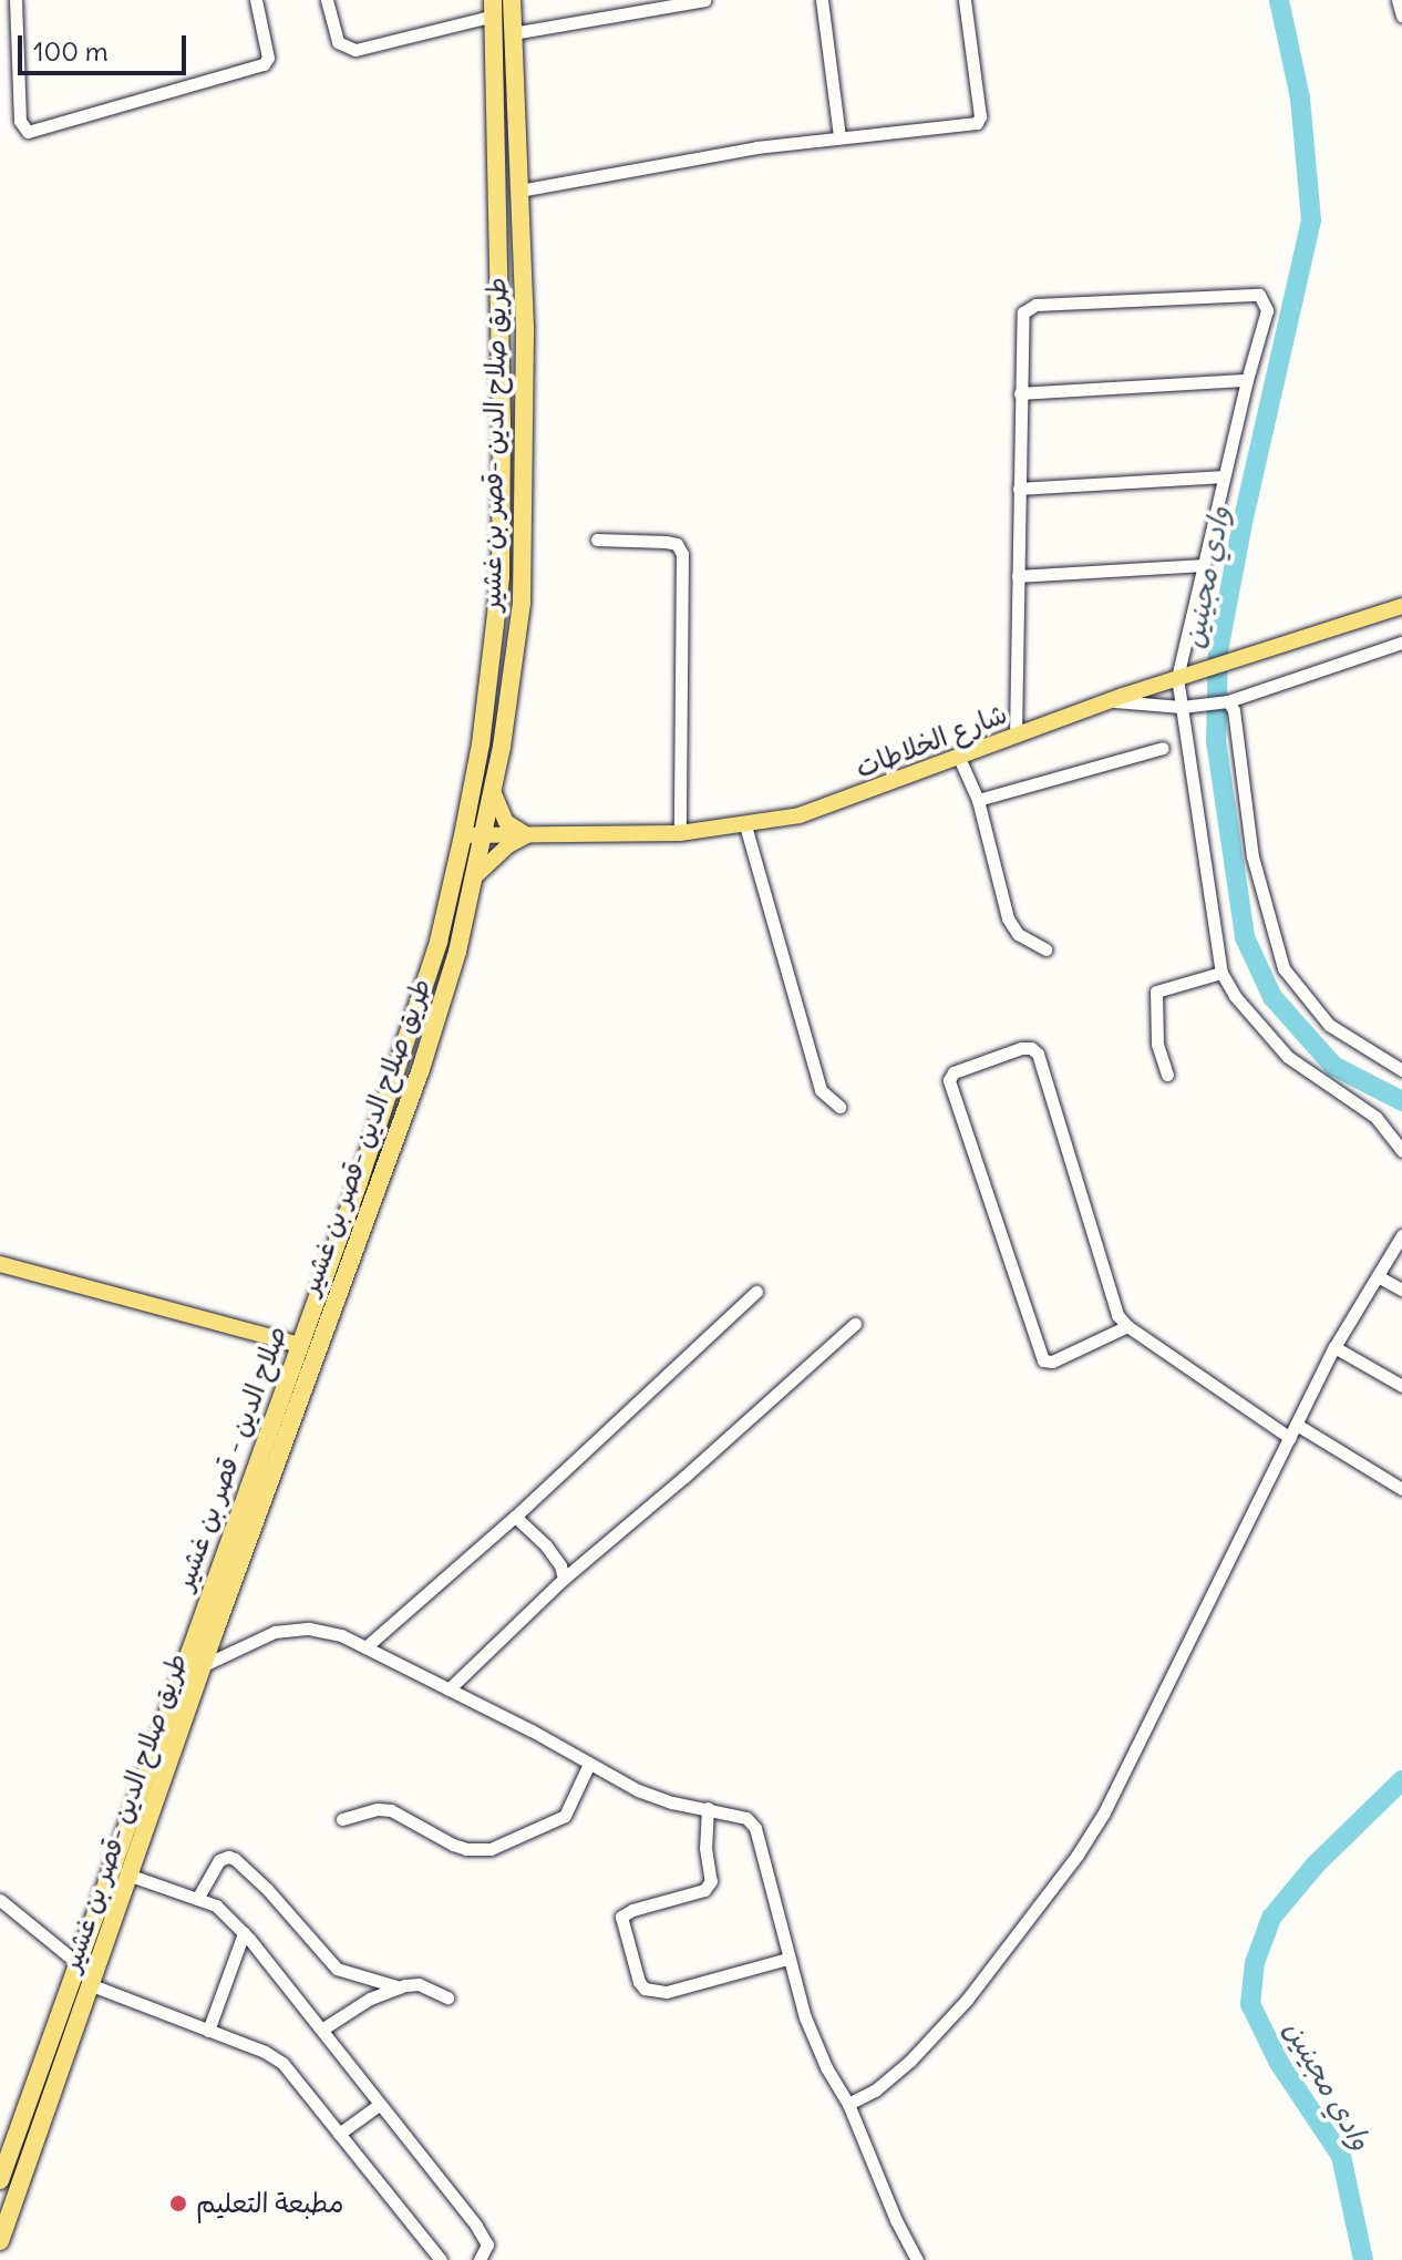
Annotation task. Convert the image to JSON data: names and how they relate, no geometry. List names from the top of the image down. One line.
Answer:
{"streets":{"highway":["طريق صلاح الدين -قصر بن غشير","صلاح الدين - قصر بن غشير"],"main road":["شارع الخلاطات"]},"crossings":[["طريق صلاح الدين -قصر بن غشير","شارع الخلاطات"],["شارع الخلاطات","صلاح الدين - قصر بن غشير"]],"water":["وادي مجينين"],"places":["مطبعة التعليم"],"scale_bar":"100 m"}
